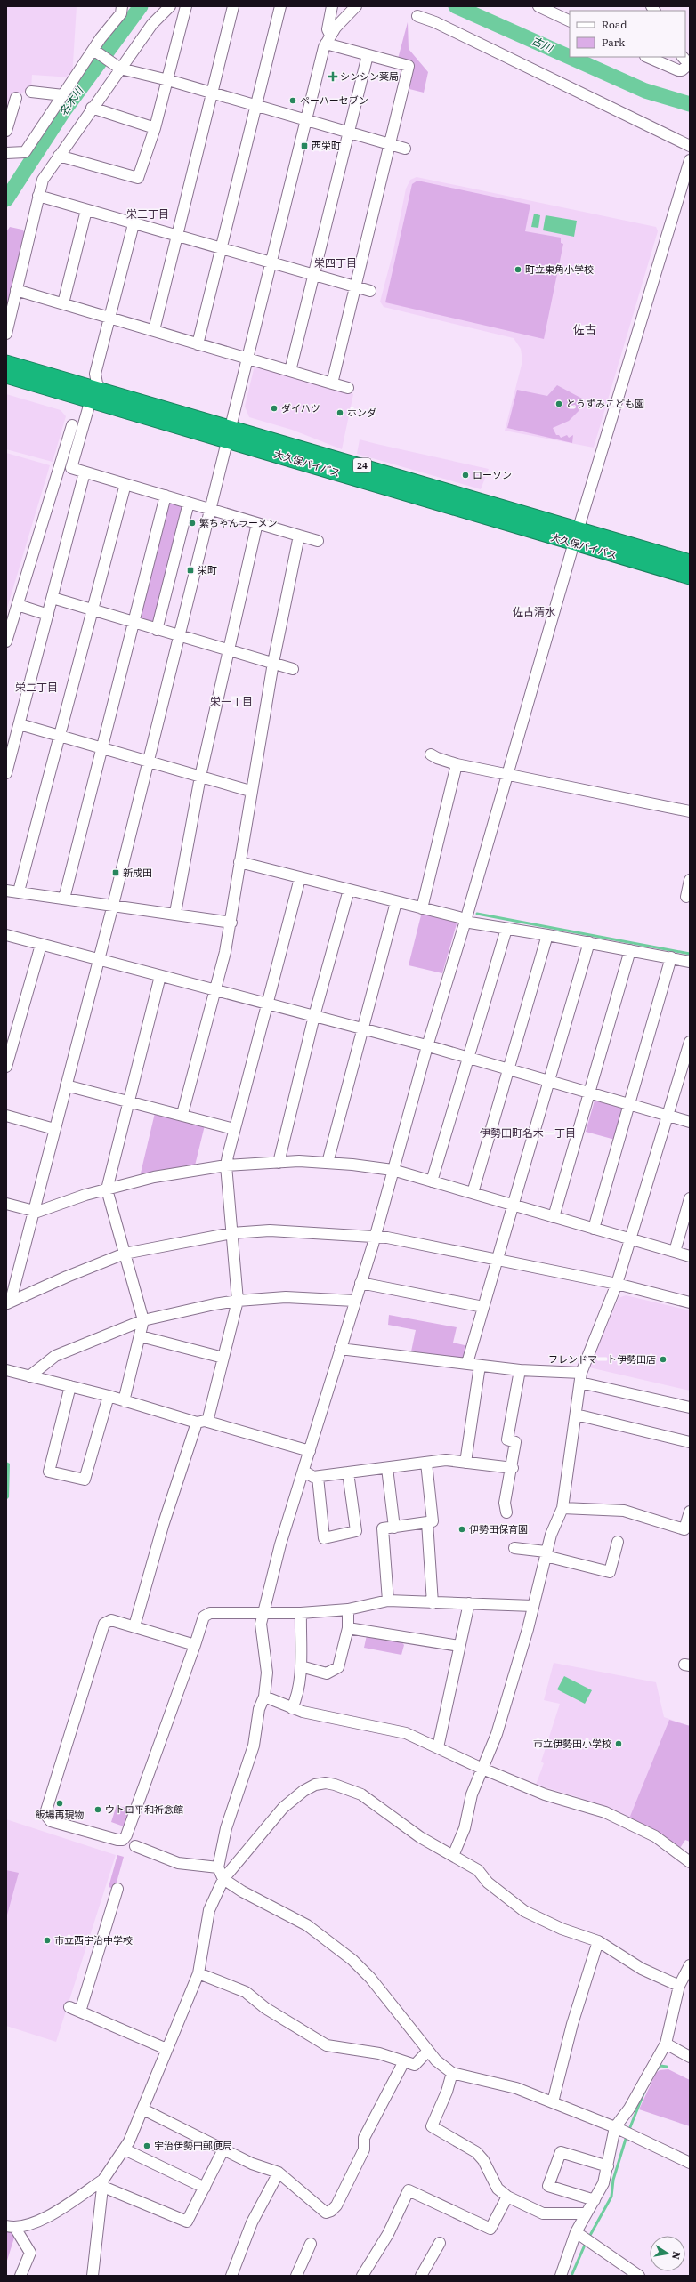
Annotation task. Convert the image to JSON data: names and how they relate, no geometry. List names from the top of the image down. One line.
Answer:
{"streets":{"highway":["大久保バイパス","24"]},"districts":["栄三丁目","栄四丁目","佐古","佐古清水","栄二丁目","栄一丁目","伊勢田町名木一丁目"],"water":["古川","名木川"],"places":{"health":["シンシン薬局"],"other":["ペーハーセブン","町立東角小学校","とうずみこども園","ダイハツ","ホンダ","ローソン","繁ちゃんラーメン","フレンドマート伊勢田店","伊勢田保育園","市立伊勢田小学校","飯場再現物","ウトロ平和祈念館","市立西宇治中学校","宇治伊勢田郵便局"],"transit":["西栄町","栄町","新成田"]},"legend":["Road","Park"],"north":"right"}
